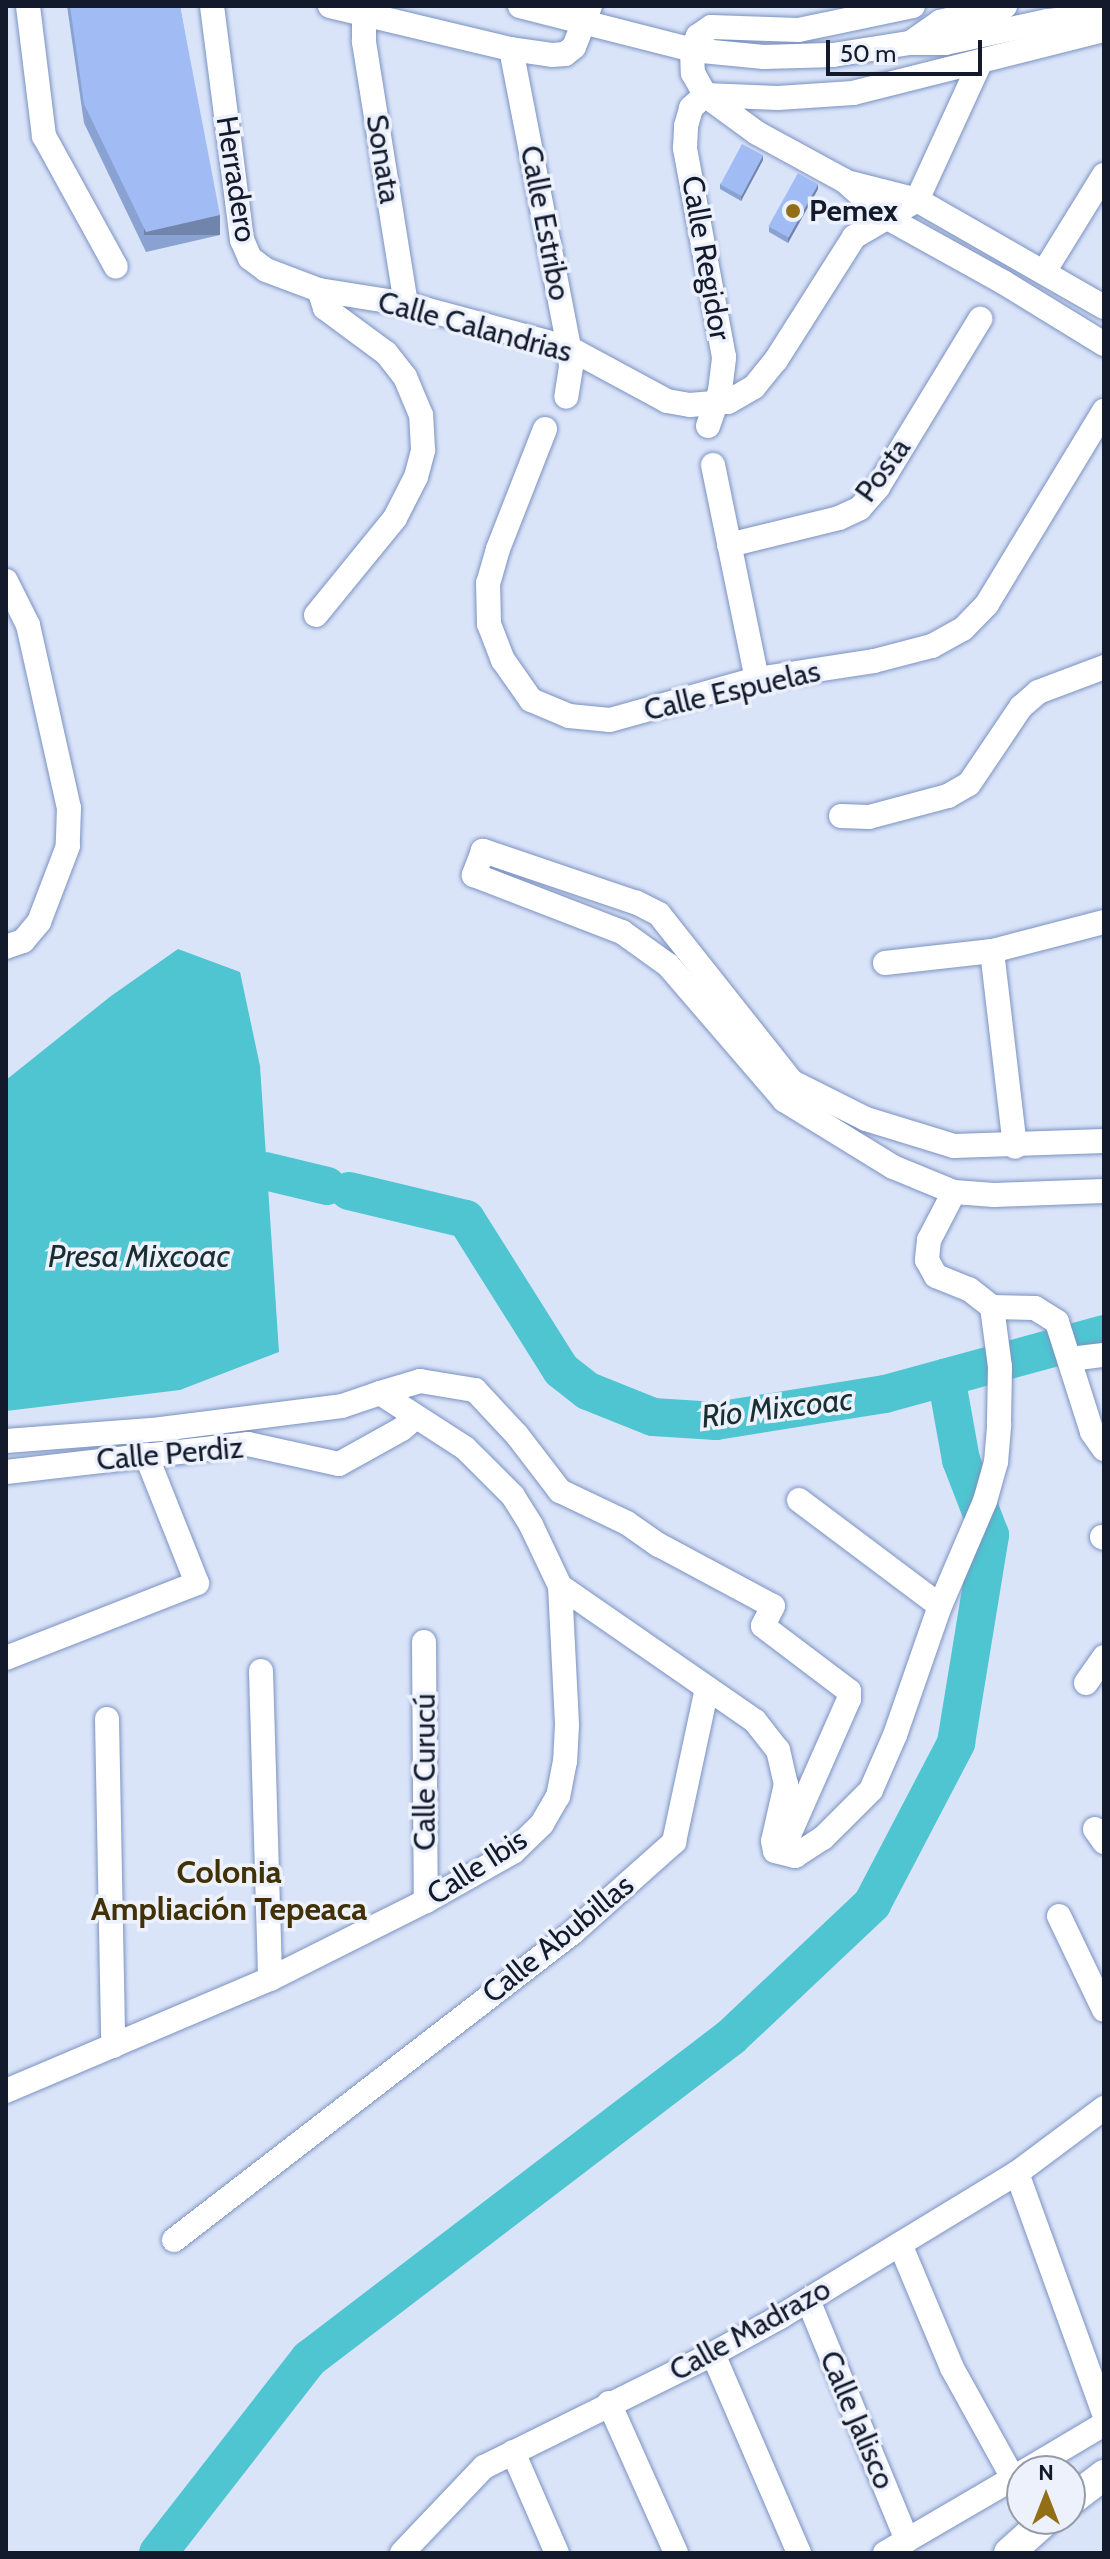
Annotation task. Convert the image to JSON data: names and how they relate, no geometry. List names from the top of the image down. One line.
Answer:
{"streets":{"street":["Sonata","Herradero","Calle Estribo","Calle Regidor","Calle Calandrias","Posta","Calle Espuelas","Calle Perdiz","Calle Curucú","Calle Ibis","Calle Abubillas","Calle Madrazo","Calle Jalisco"]},"crossings":[["Sonata","Calle Calandrias"],["Herradero","Calle Calandrias"],["Calle Estribo","Calle Calandrias"],["Calle Regidor","Calle Calandrias"],["Calle Perdiz","Calle Ibis"],["Calle Curucú","Calle Ibis"],["Calle Madrazo","Calle Jalisco"]],"districts":["Colonia Ampliación Tepeaca"],"water":["Presa Mixcoac","Río Mixcoac"],"places":["Pemex"],"scale_bar":"50 m","north":"top"}
